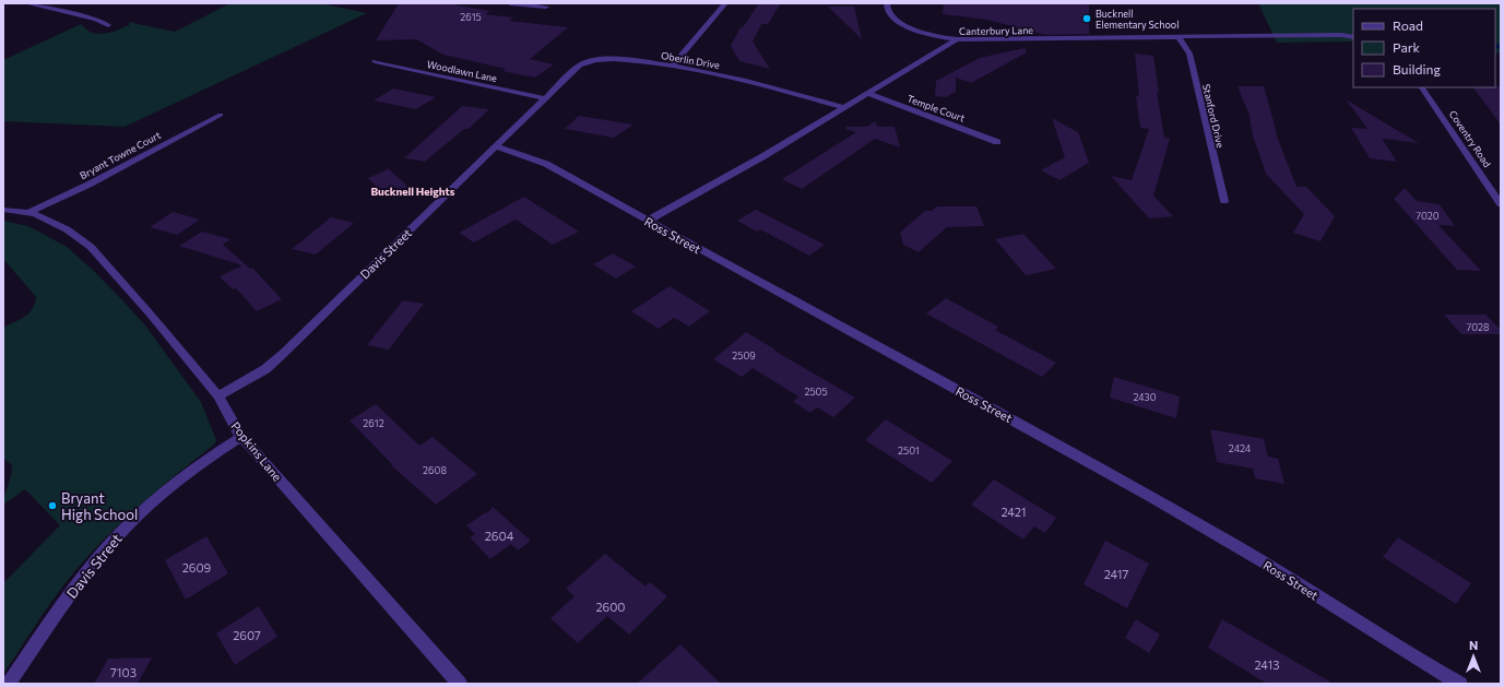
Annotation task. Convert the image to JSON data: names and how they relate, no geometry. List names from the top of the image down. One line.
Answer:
{"streets":{"street":["Canterbury Lane","Oberlin Drive","Woodlawn Lane","Temple Court","Stanford Drive","Coventry Road","Bryant Towne Court","Ross Street","Davis Street","Popkins Lane"]},"crossings":[["Canterbury Lane","Oberlin Drive"],["Canterbury Lane","Temple Court"],["Canterbury Lane","Stanford Drive"],["Canterbury Lane","Ross Street"],["Oberlin Drive","Woodlawn Lane"],["Oberlin Drive","Davis Street"],["Woodlawn Lane","Davis Street"],["Bryant Towne Court","Popkins Lane"],["Ross Street","Davis Street"],["Davis Street","Popkins Lane"]],"districts":["Bucknell Heights"],"places":["Bucknell Elementary School","Bryant High School"],"house_numbers":["2615","7020","7028","2509","2505","2430","2612","2424","2501","2608","2421","2604","2609","2417","2600","2607","2413","7103"],"legend":["Road","Park","Building"],"north":"top"}
